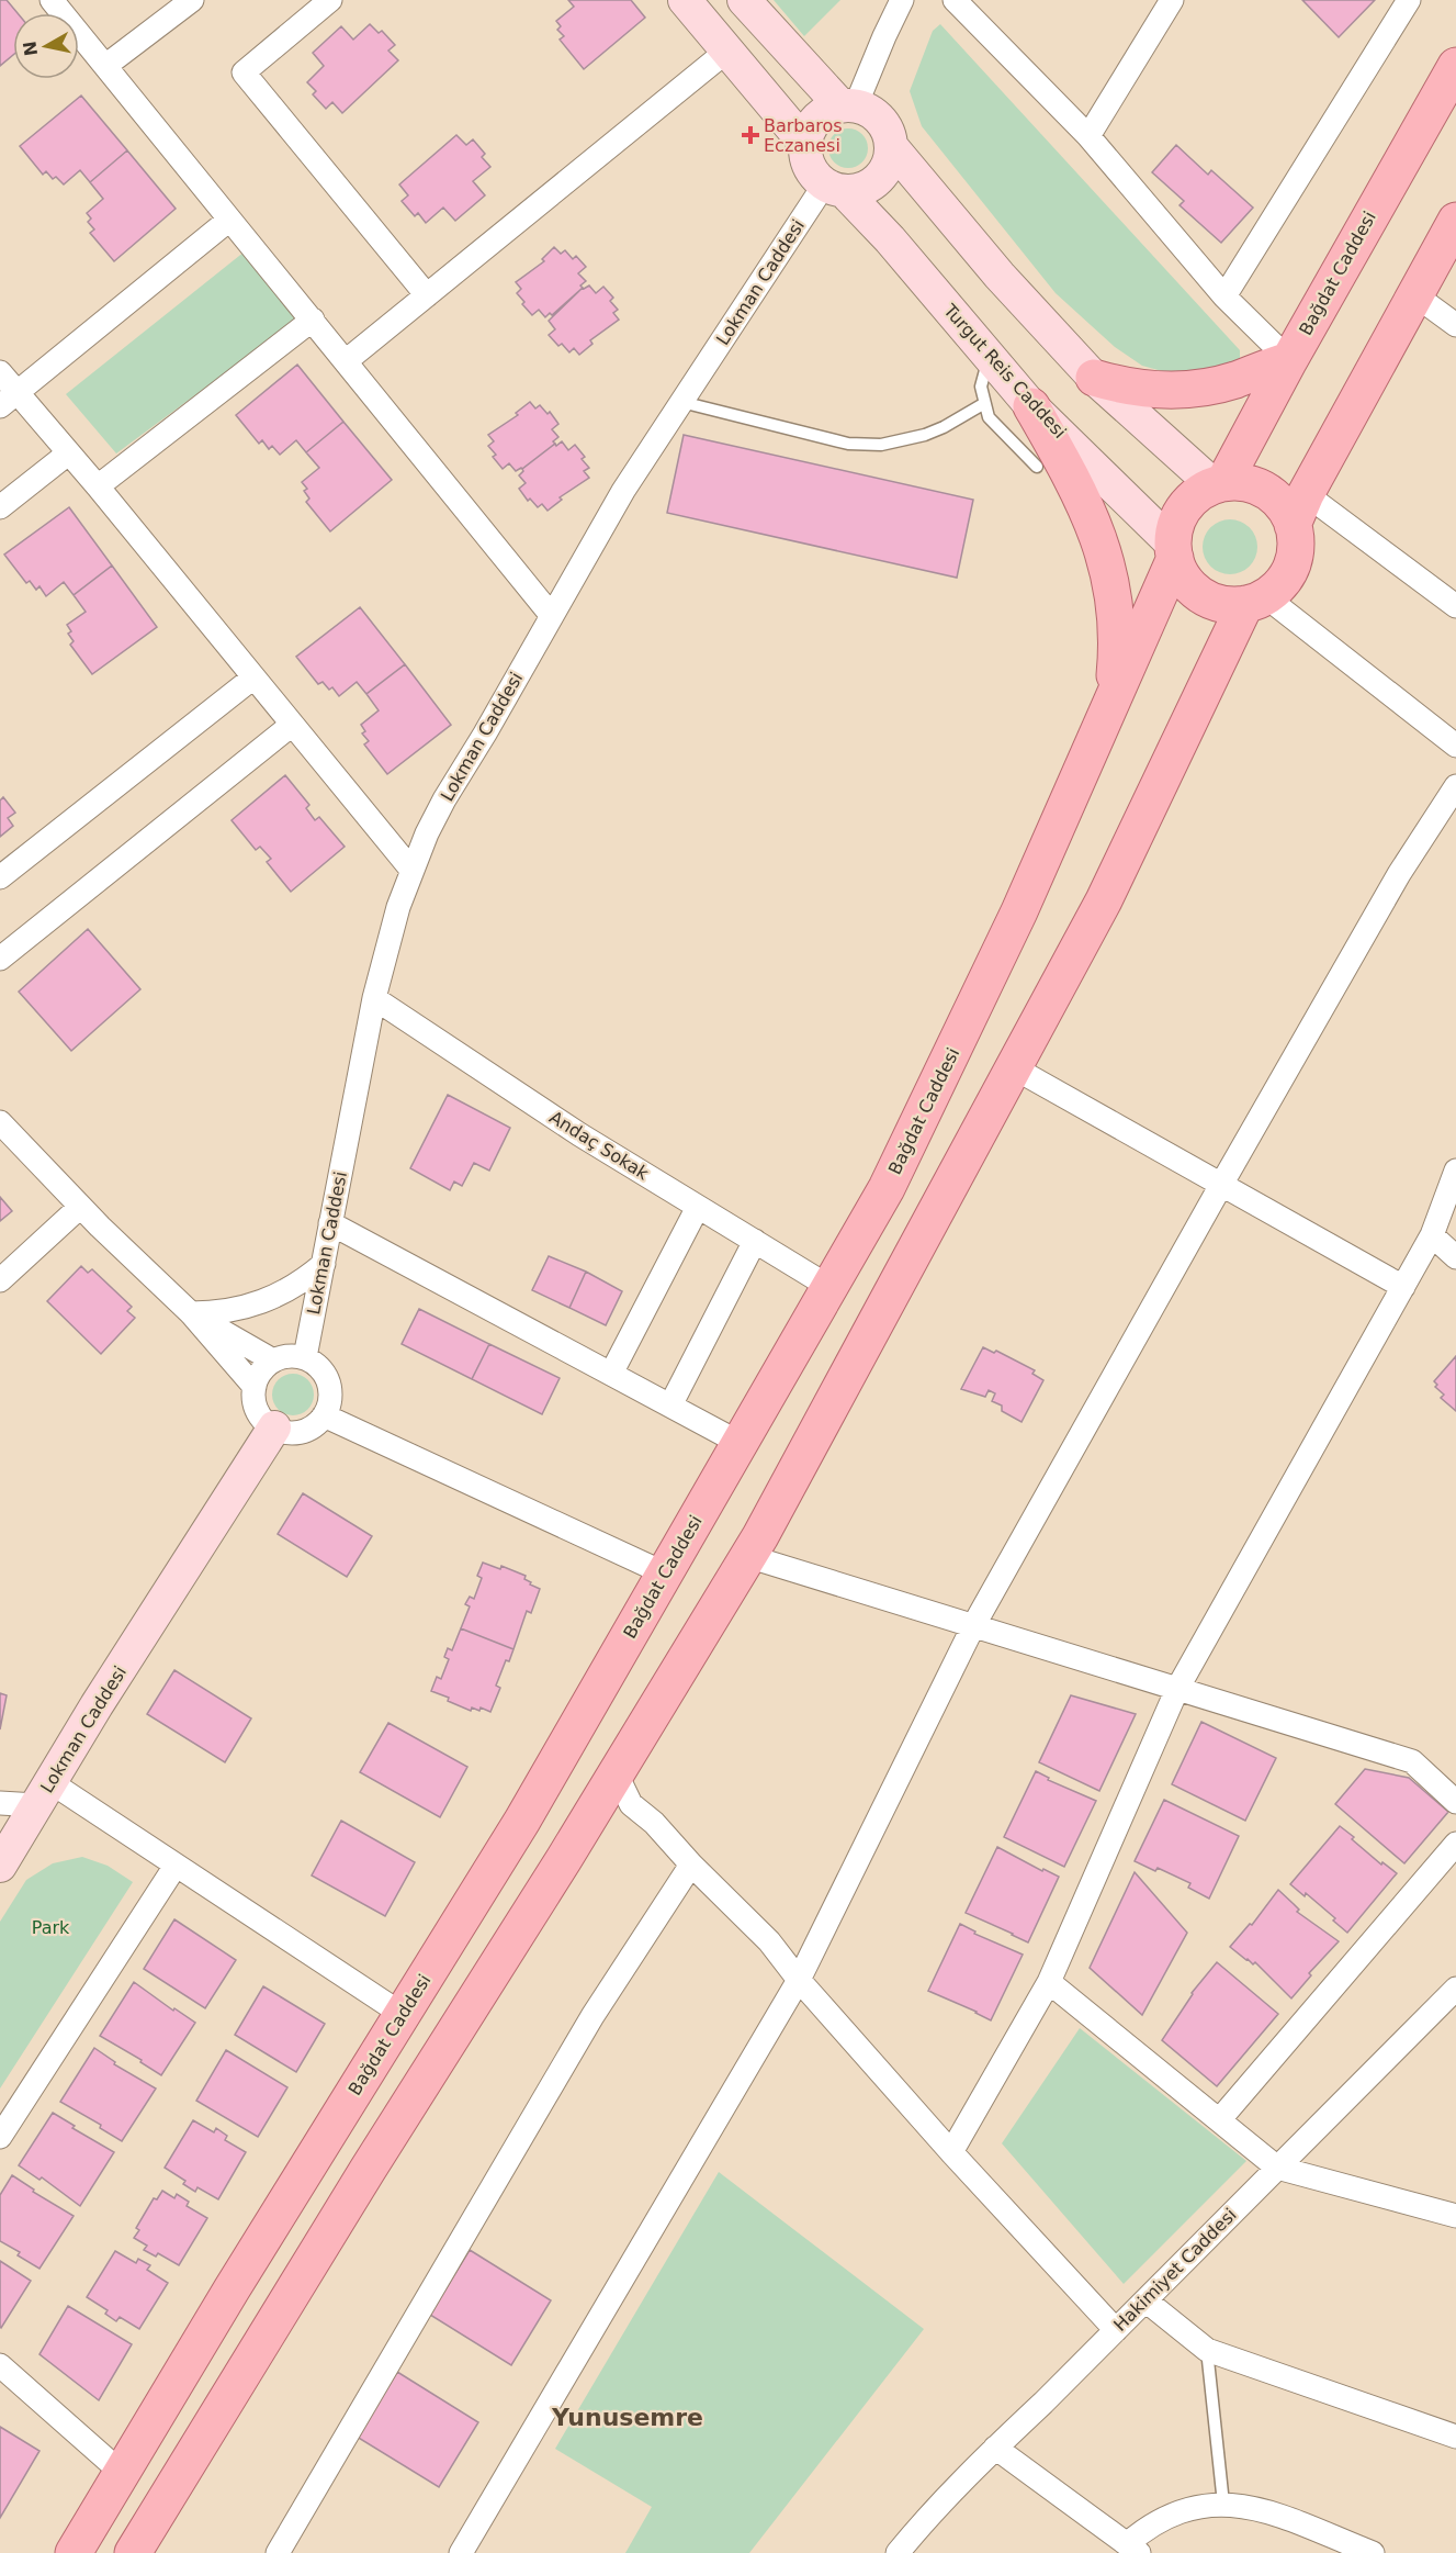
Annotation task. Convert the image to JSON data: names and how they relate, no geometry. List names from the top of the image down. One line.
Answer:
{"streets":{"main road":["Bağdat Caddesi"],"street":["Lokman Caddesi","Turgut Reis Caddesi","Andaç Sokak","Hakimiyet Caddesi"]},"crossings":[["Bağdat Caddesi","Turgut Reis Caddesi"],["Bağdat Caddesi","Andaç Sokak"],["Lokman Caddesi","Turgut Reis Caddesi"],["Lokman Caddesi","Andaç Sokak"]],"districts":["Yunusemre"],"parks":["Park"],"places":{"health":["Barbaros Eczanesi"]},"north":"left"}
